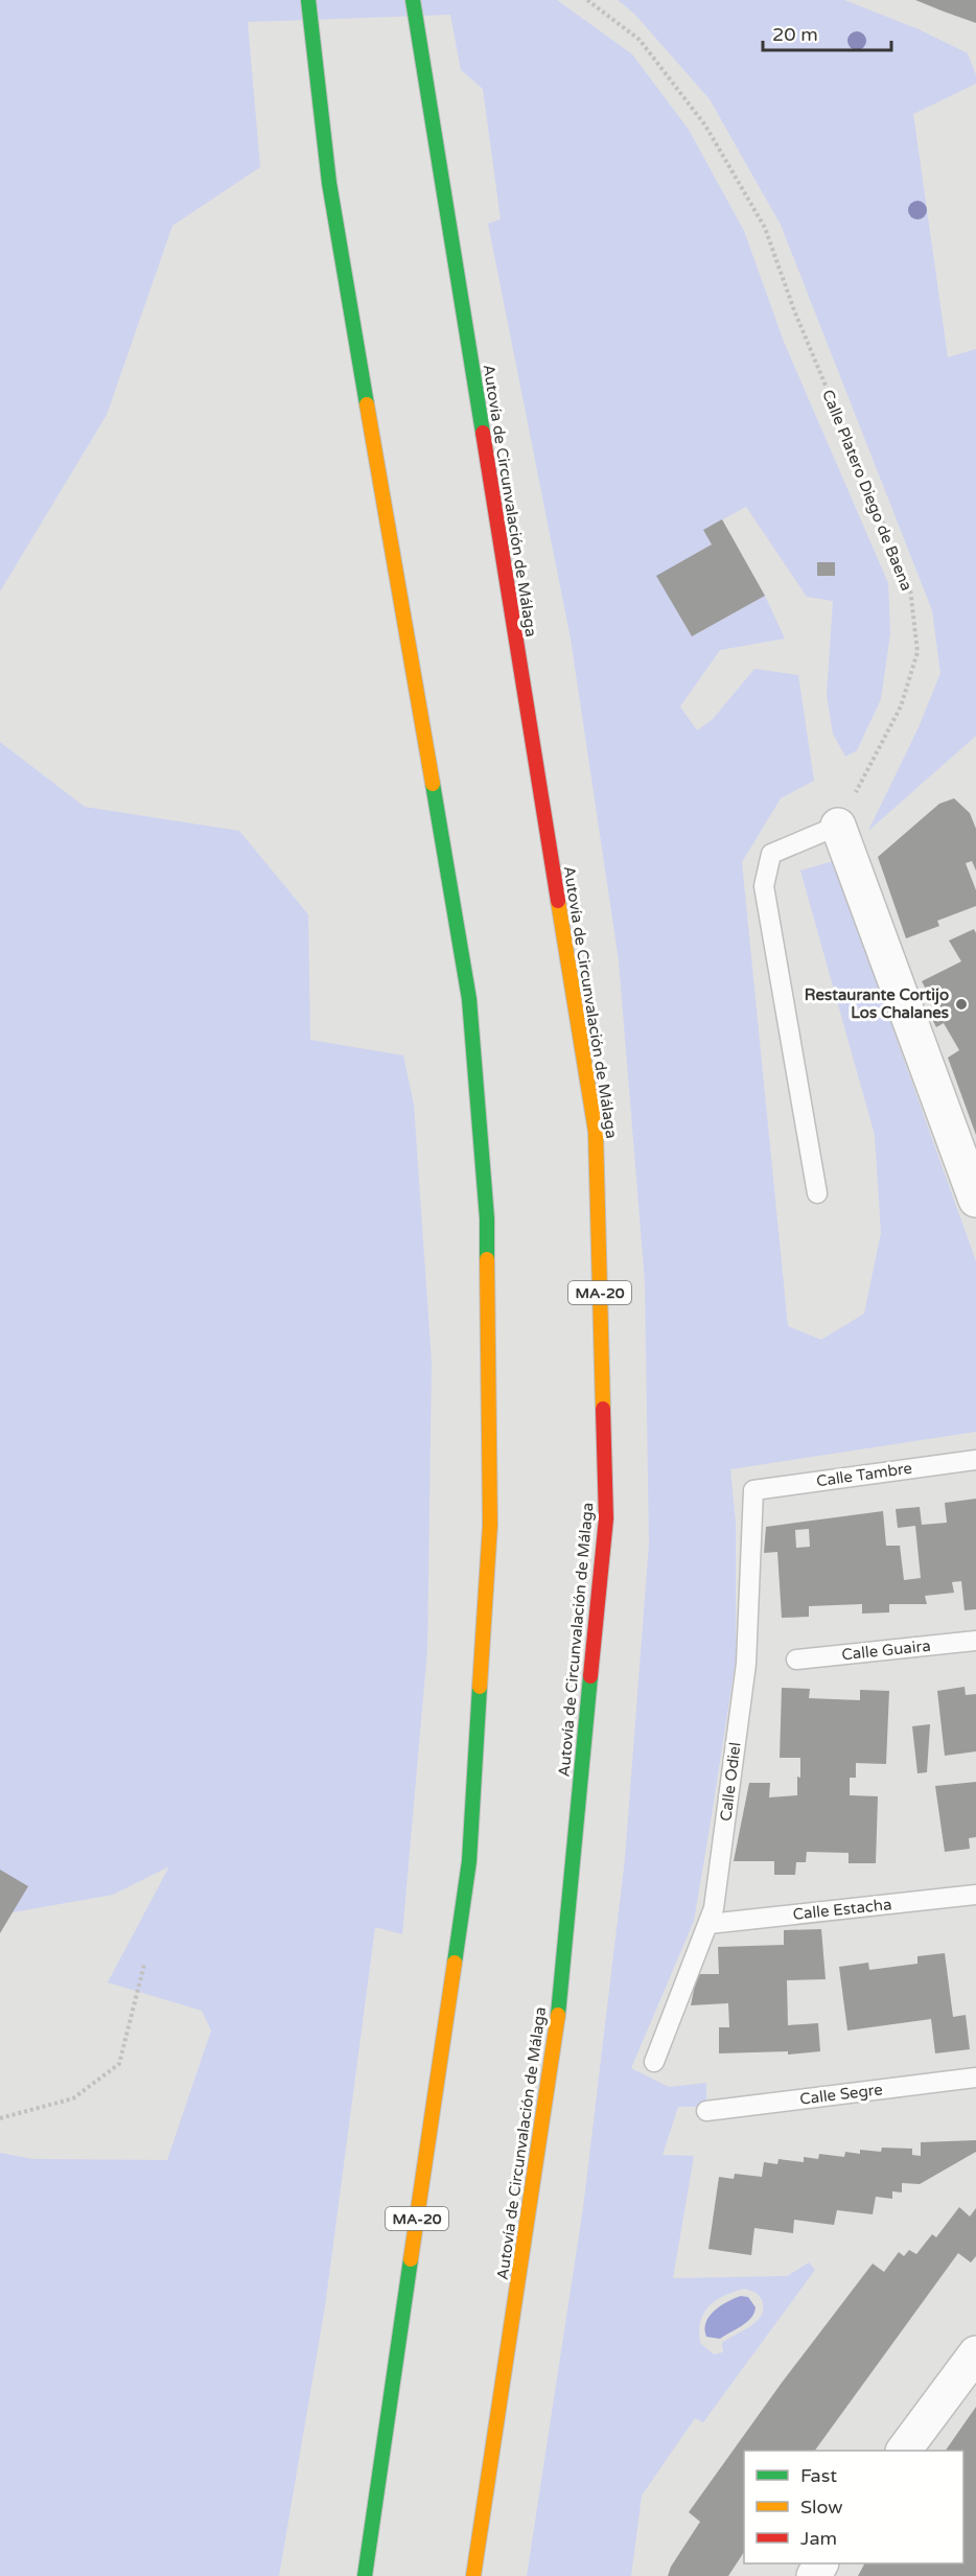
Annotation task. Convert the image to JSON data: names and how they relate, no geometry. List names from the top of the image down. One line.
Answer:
{"streets":{"highway":["Autovía de Circunvalación de Málaga","MA-20"],"lane":["Calle Tambre","Calle Guaira","Calle Odiel","Calle Estacha","Calle Segre"],"path":["Calle Platero Diego de Baena"]},"crossings":[["Calle Tambre","Calle Odiel"],["Calle Odiel","Calle Estacha"]],"places":["Restaurante Cortijo Los Chalanes"],"legend":["Fast","Slow","Jam"],"scale_bar":"20 m"}
